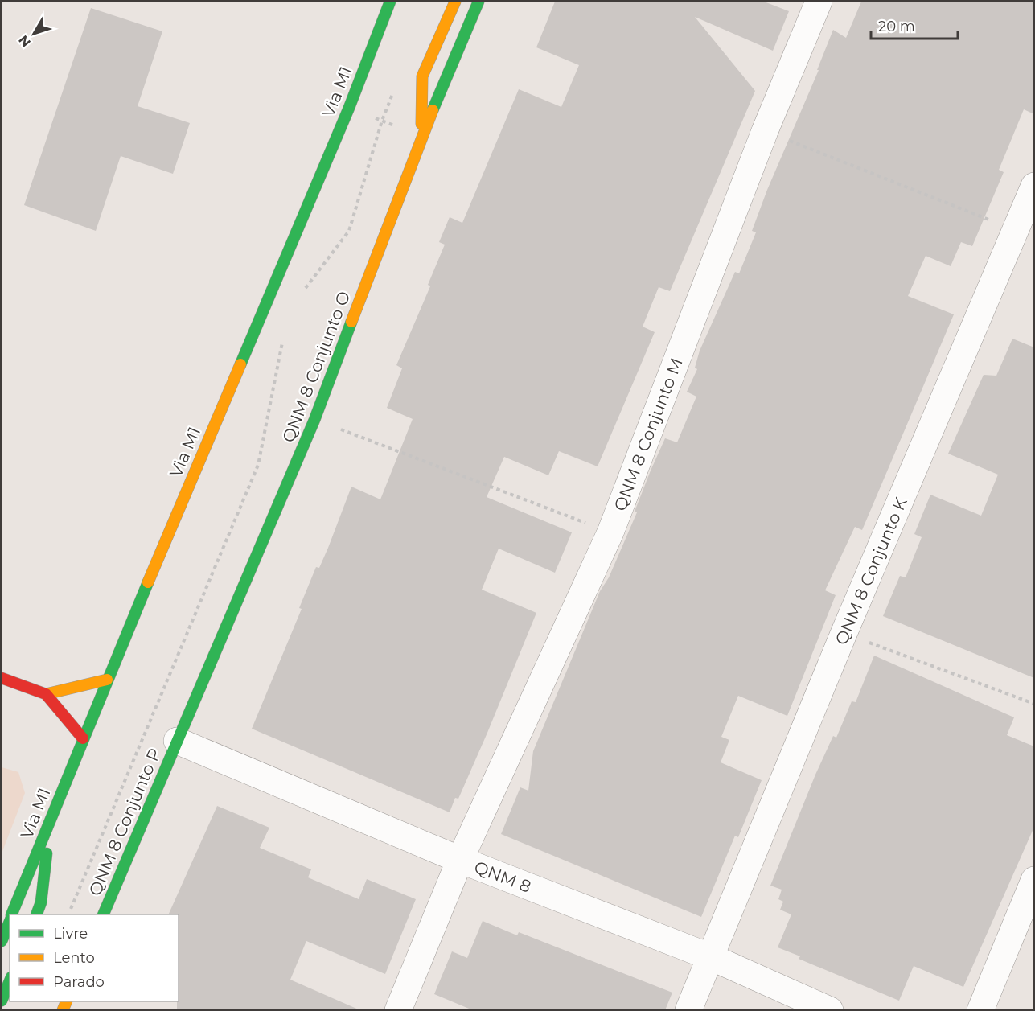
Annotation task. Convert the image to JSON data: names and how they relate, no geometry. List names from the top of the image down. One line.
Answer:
{"streets":{"main road":["Via M1","QNM 8 Conjunto O","QNM 8 Conjunto P"],"street":["QNM 8 Conjunto M","QNM 8 Conjunto K","QNM 8"]},"crossings":[["QNM 8 Conjunto O","QNM 8 Conjunto P"],["QNM 8 Conjunto O","QNM 8"],["QNM 8 Conjunto M","QNM 8"],["QNM 8 Conjunto K","QNM 8"],["QNM 8 Conjunto P","QNM 8"]],"legend":["Livre","Lento","Parado"],"scale_bar":"20 m","north":"bottom left"}
